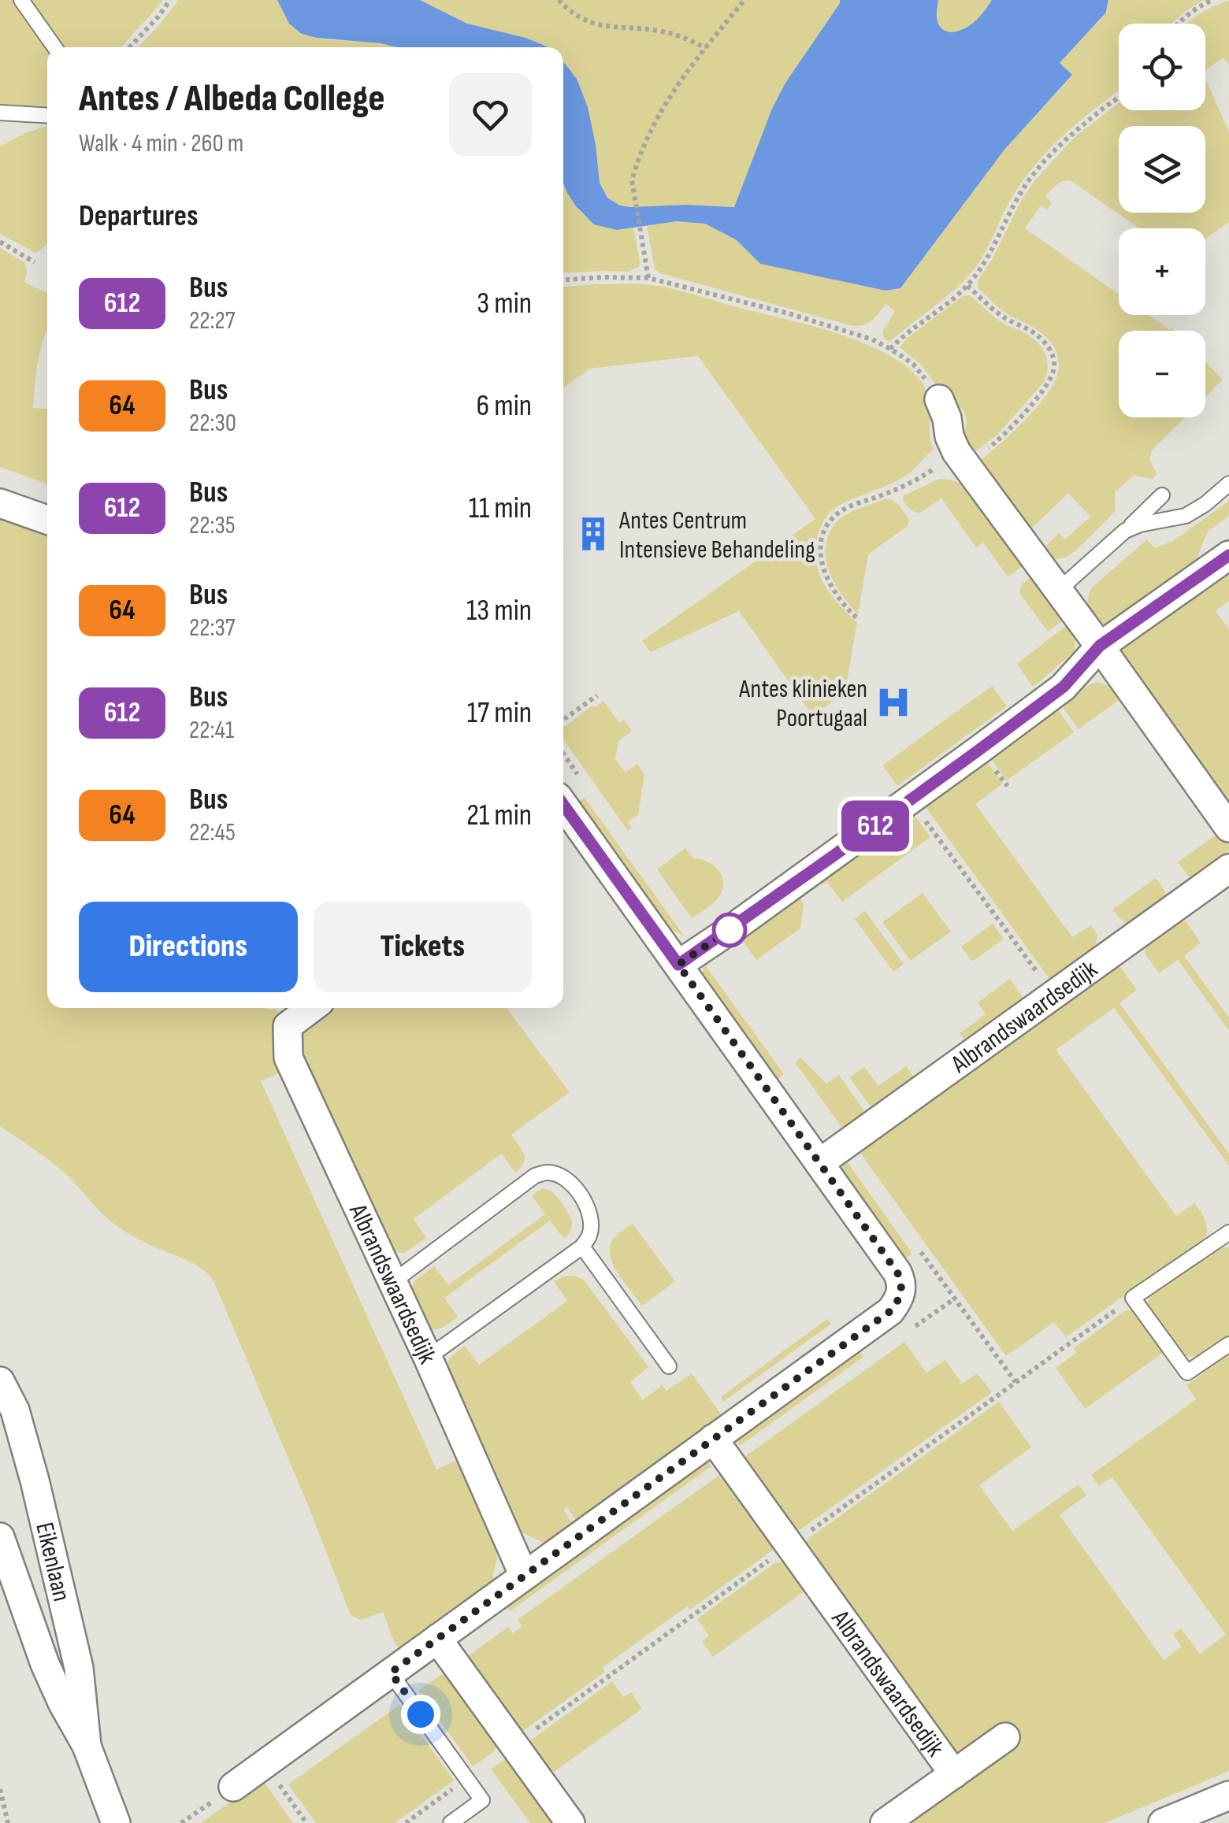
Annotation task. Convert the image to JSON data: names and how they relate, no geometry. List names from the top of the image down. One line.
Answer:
{"streets":{"street":["Albrandswaardsedijk","Eikenlaan"]},"places":{"building":["Antes Centrum Intensieve Behandeling"],"hospital":["Antes klinieken Poortugaal"]},"lines":["bus line 612"],"page":{"on_map":"612","map_buttons":["+","−"],"heading":[["Antes / Albeda College","Walk · 4 min · 260 m"],"Departures"],"list":[{"mark":"612","name":"Bus","note":"22:27","value":"3 min"},{"mark":"64","name":"Bus","note":"22:30","value":"6 min"},{"mark":"612","name":"Bus","note":"22:35","value":"11 min"},{"mark":"64","name":"Bus","note":"22:37","value":"13 min"},{"mark":"612","name":"Bus","note":"22:41","value":"17 min"},{"mark":"64","name":"Bus","note":"22:45","value":"21 min"}],"buttons":["Directions","Tickets"]}}
